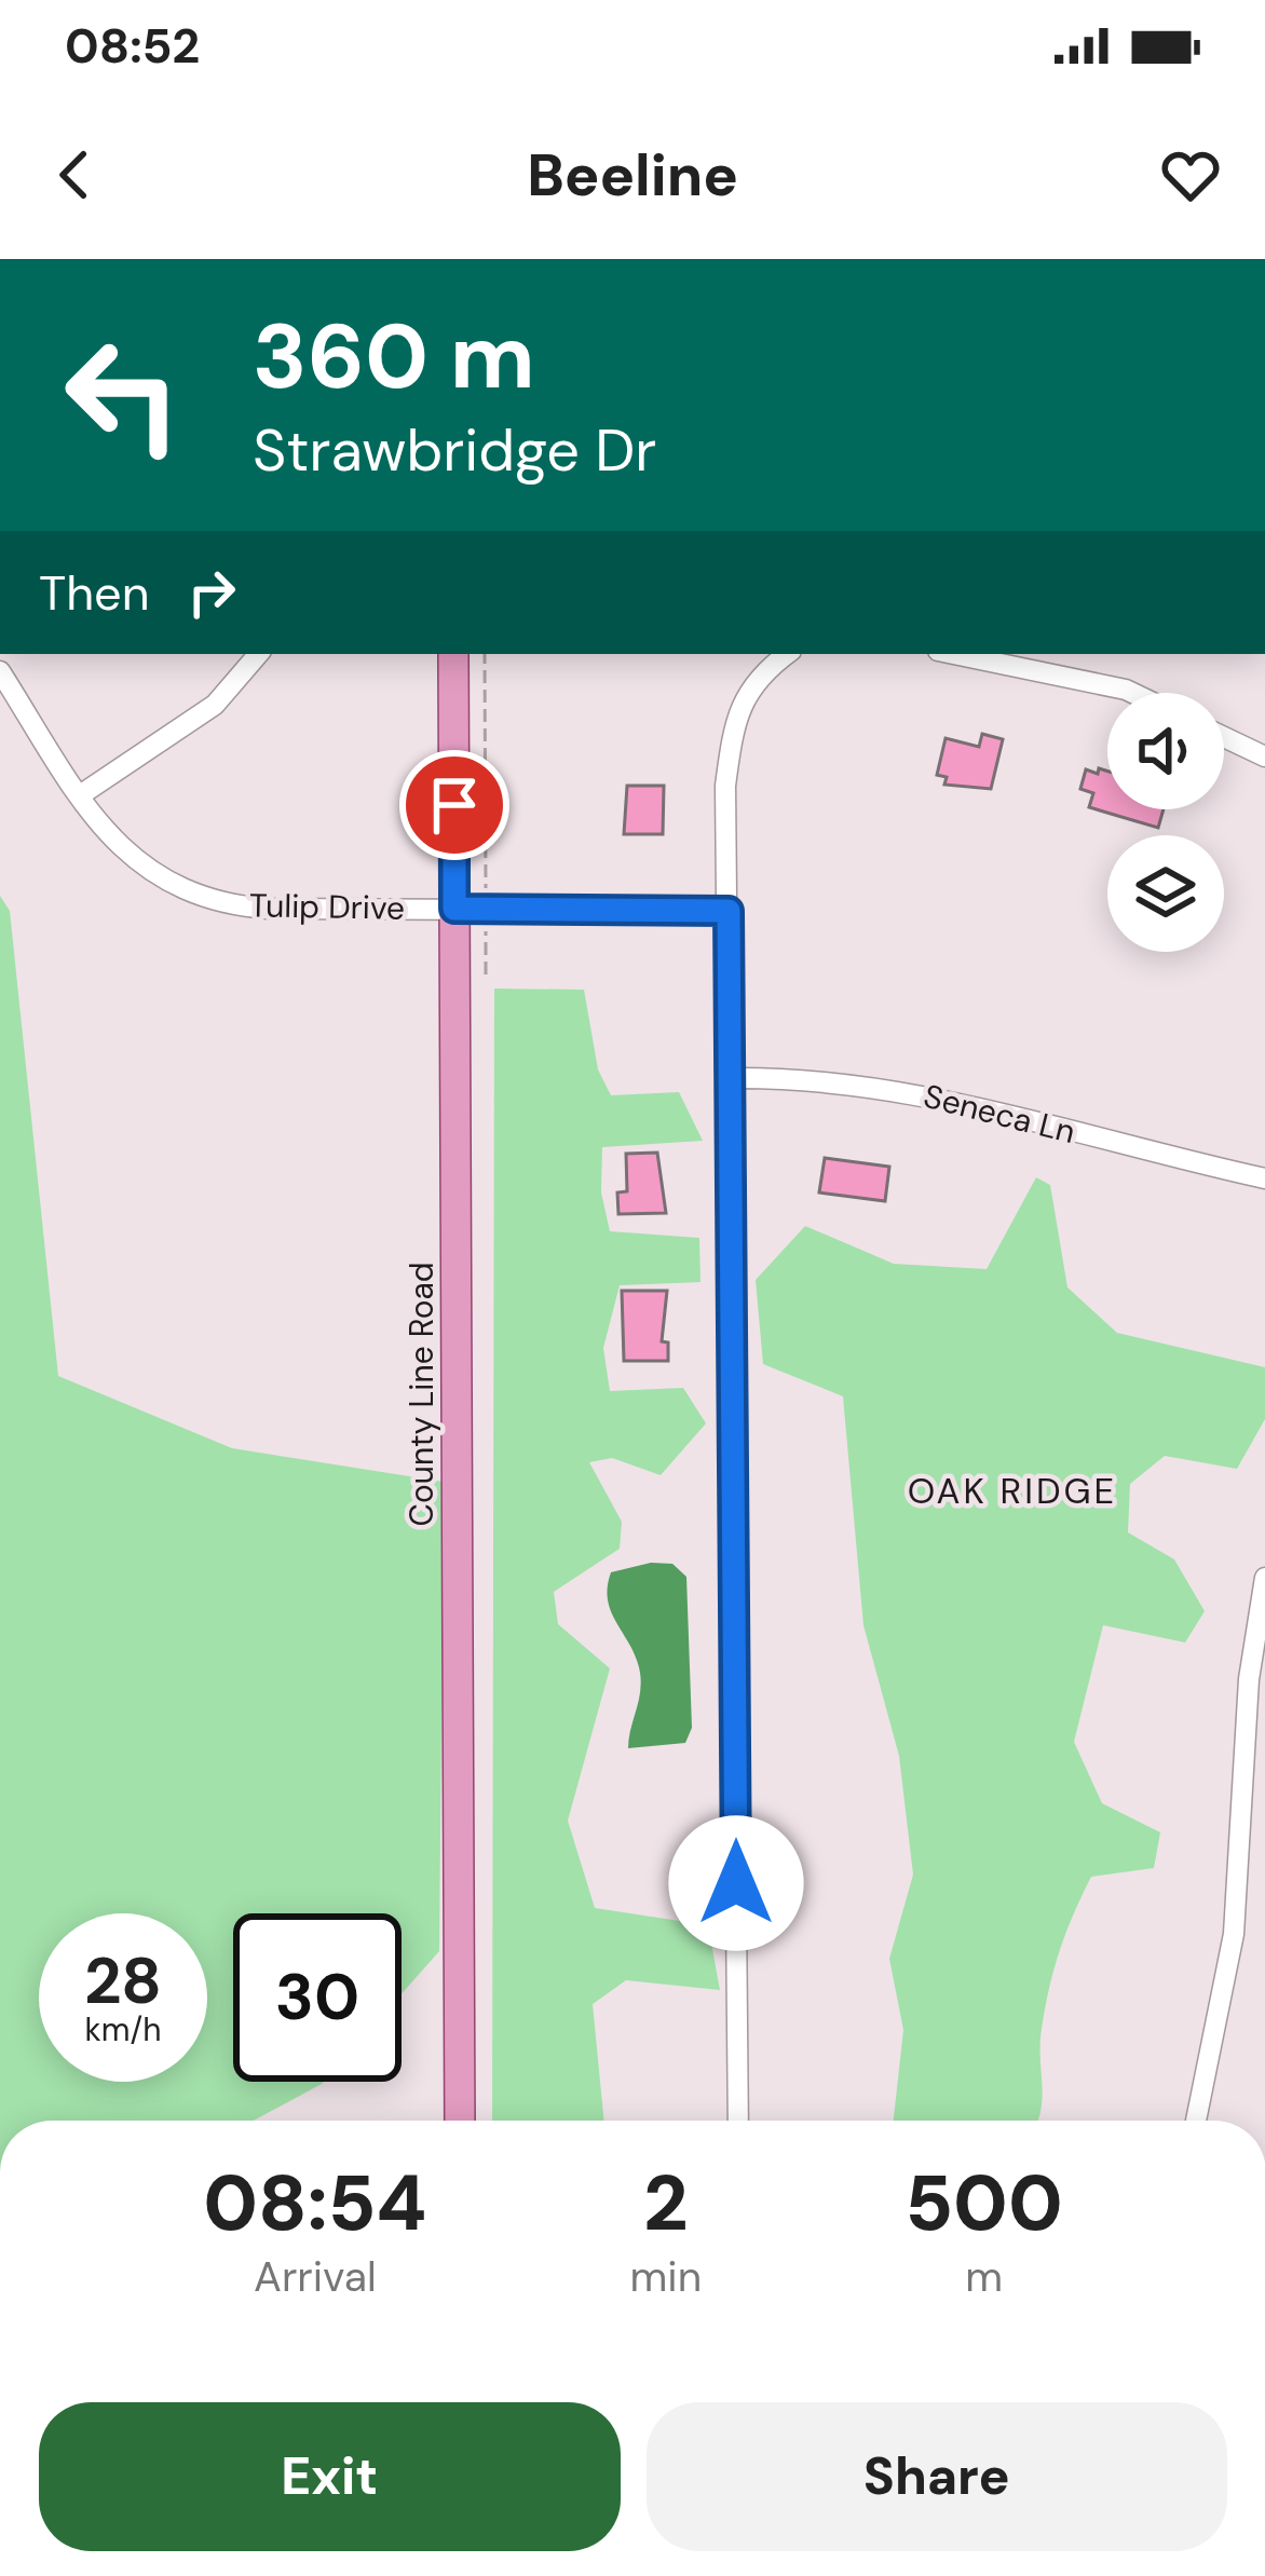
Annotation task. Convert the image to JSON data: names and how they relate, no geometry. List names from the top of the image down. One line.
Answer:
{"streets":{"main road":["County Line Road"],"street":["Tulip Drive","Seneca Ln"]},"crossings":[["Tulip Drive","County Line Road"]],"districts":["OAK RIDGE"],"page":{"status":"08:52","header":"Beeline","turn":["360 m","Strawbridge Dr"],"then":"Then","speed":"28 km/h","limit":"30","eta":["08:54","Arrival","2","min","500","m"],"buttons":["Exit","Share"]}}
